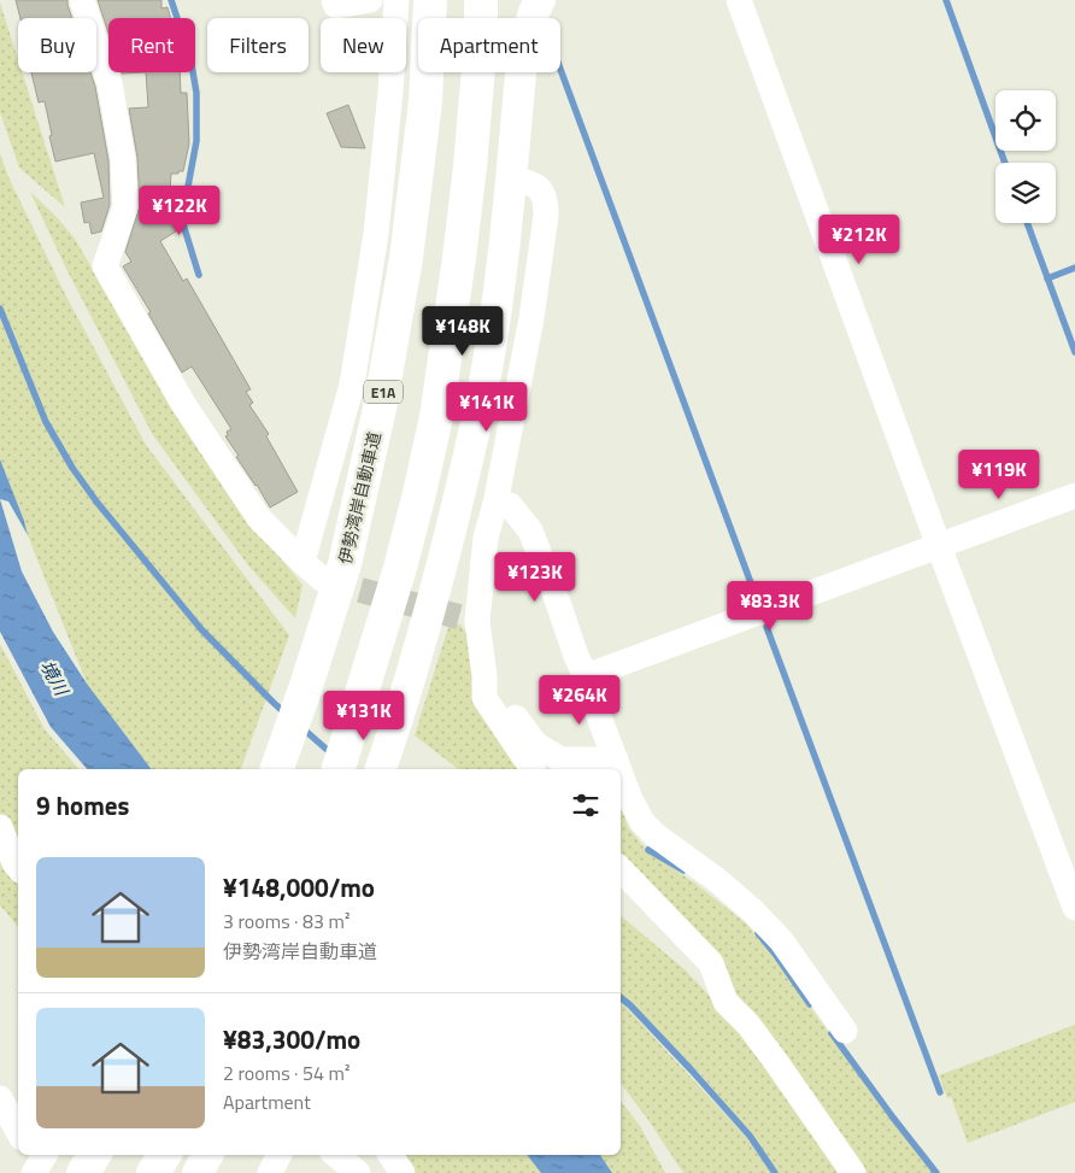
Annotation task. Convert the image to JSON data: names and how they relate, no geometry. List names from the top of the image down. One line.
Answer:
{"streets":{"highway":["E1A","伊勢湾岸自動車道"]},"water":["境川"],"page":{"chip":["Buy","Rent","Filters","New","Apartment"],"price":["¥122K","¥212K","¥148K","¥141K","¥119K","¥123K","¥83.3K","¥264K","¥131K"],"heading":"9 homes","list":[{"name":"¥148,000/mo","note":"3 rooms · 83 m² · 伊勢湾岸自動車道"},{"name":"¥83,300/mo","note":"2 rooms · 54 m² · Apartment"}]}}
